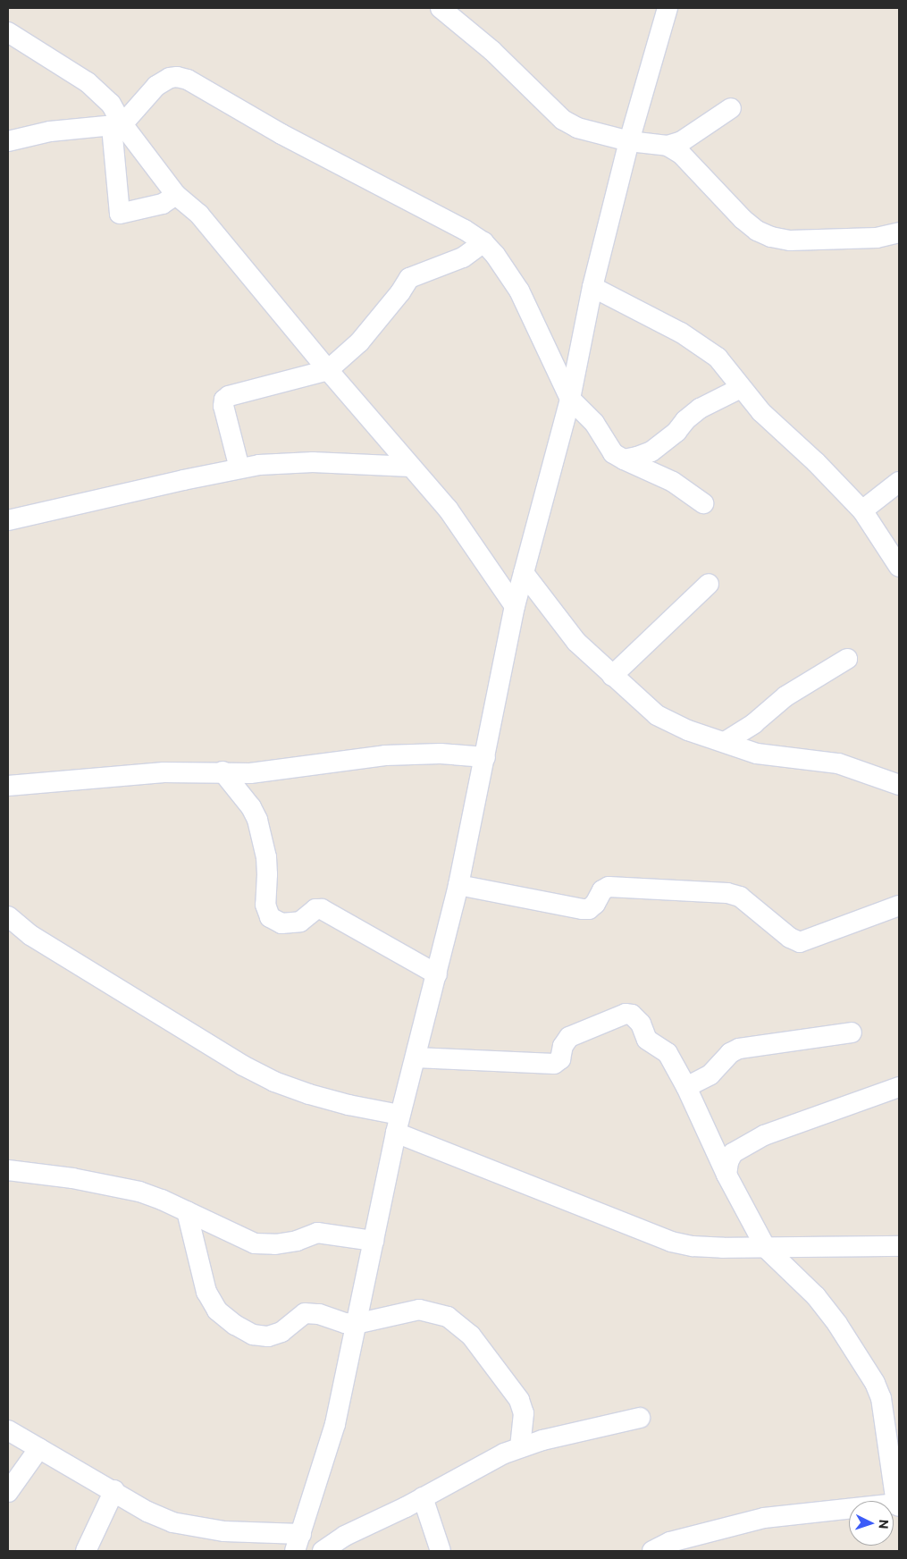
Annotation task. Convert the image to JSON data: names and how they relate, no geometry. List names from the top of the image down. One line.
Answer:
{"north":"right"}
